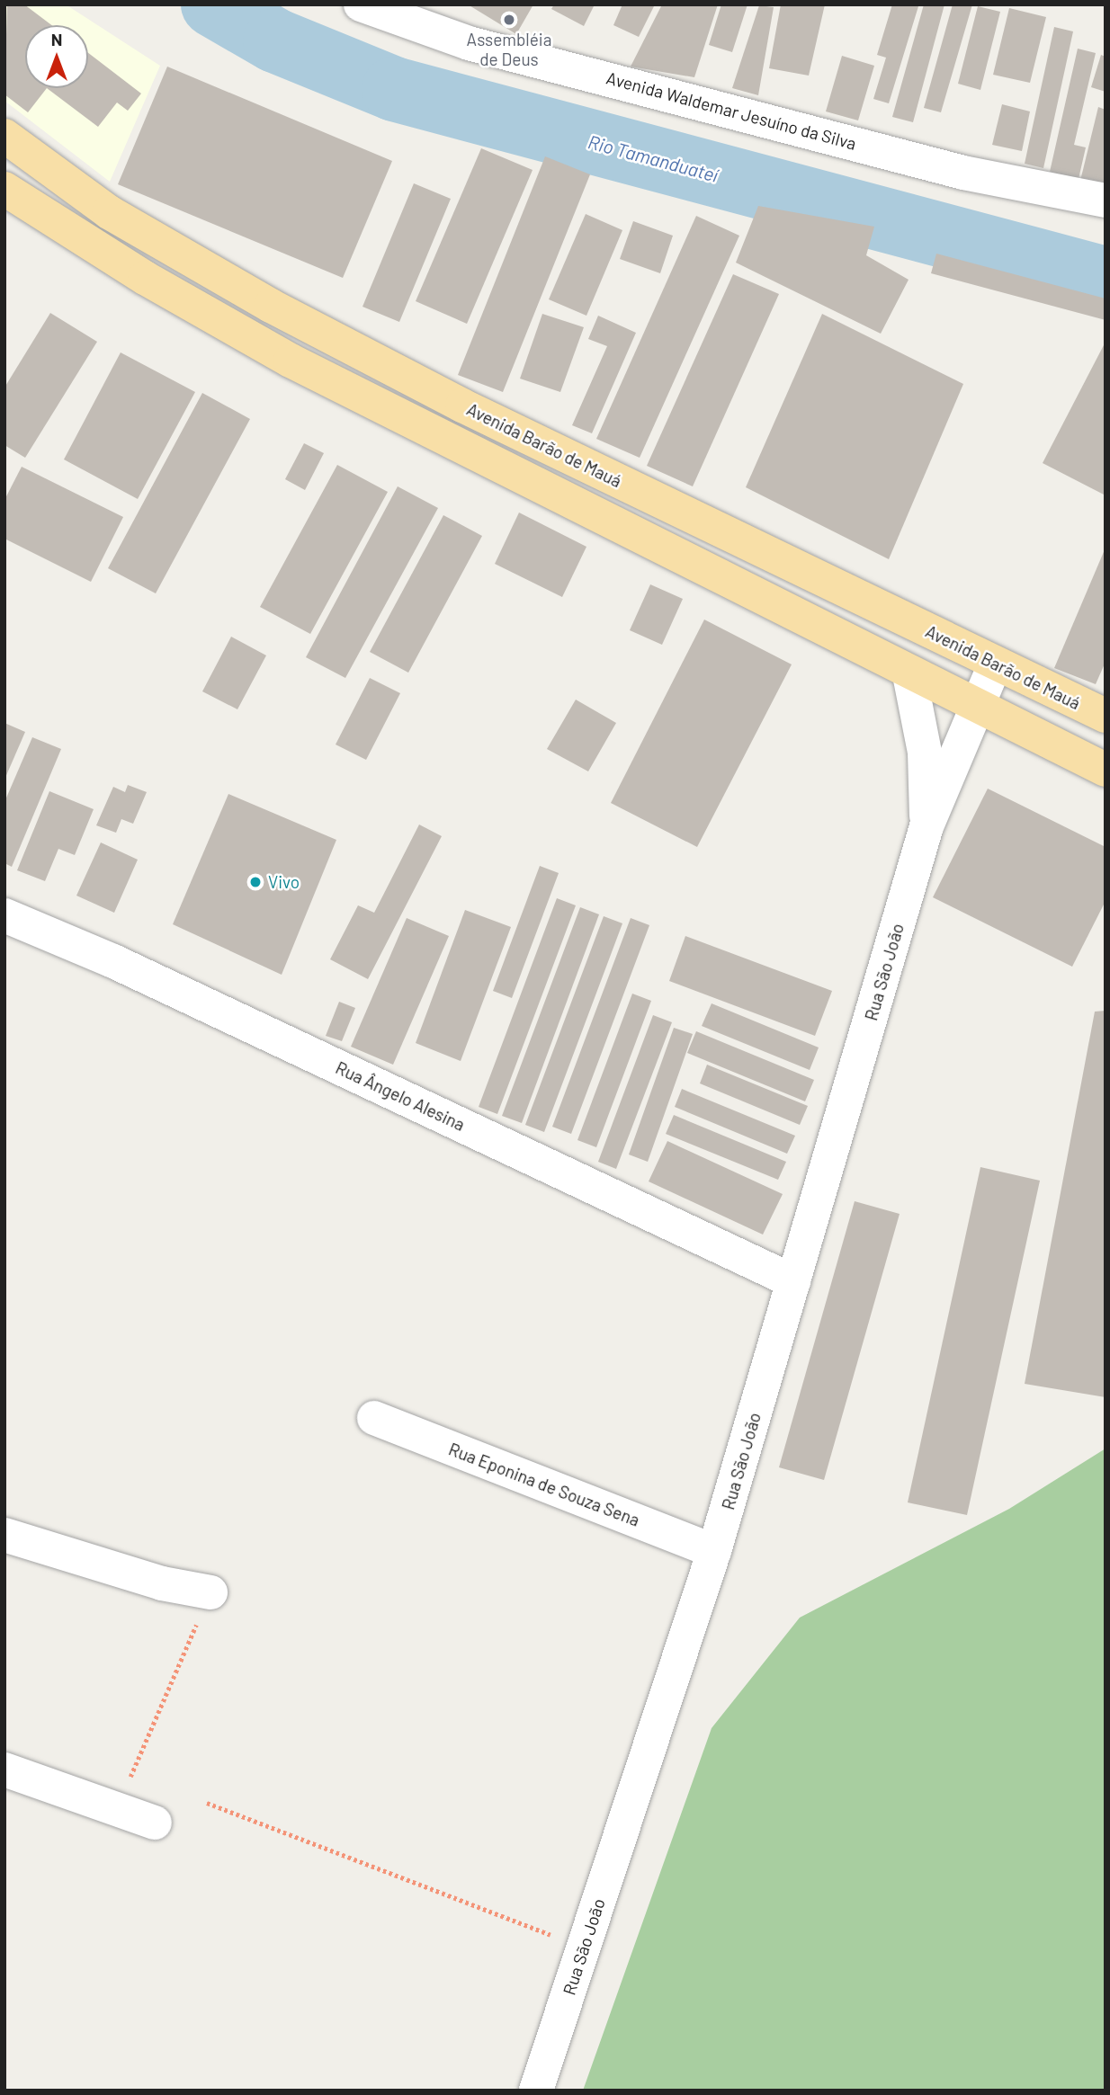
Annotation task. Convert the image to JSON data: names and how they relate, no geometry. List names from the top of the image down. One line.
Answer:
{"streets":{"main road":["Avenida Barão de Mauá"],"street":["Avenida Waldemar Jesuíno da Silva","Rua São João","Rua Ângelo Alesina","Rua Eponina de Souza Sena"]},"crossings":[["Avenida Barão de Mauá","Rua São João"],["Rua São João","Rua Ângelo Alesina"],["Rua São João","Rua Eponina de Souza Sena"]],"water":["Rio Tamanduateí"],"places":["Assembléia de Deus","Vivo"],"north":"top"}
